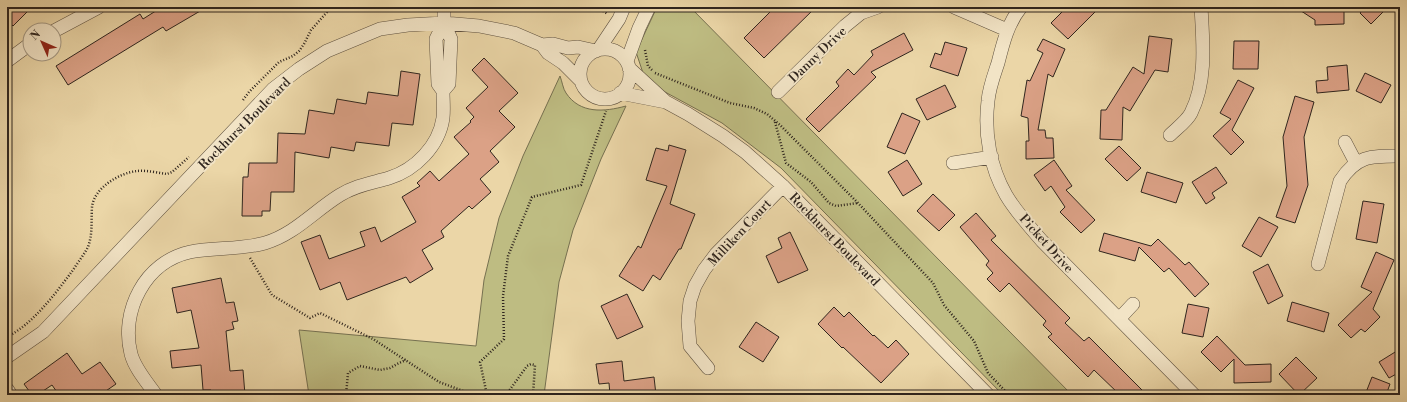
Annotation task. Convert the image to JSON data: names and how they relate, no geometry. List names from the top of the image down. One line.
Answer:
{"streets":{"street":["Danny Drive","Rockhurst Boulevard","Milliken Court","Picket Drive"]},"crossings":[["Rockhurst Boulevard","Milliken Court"]],"north":"top left"}
